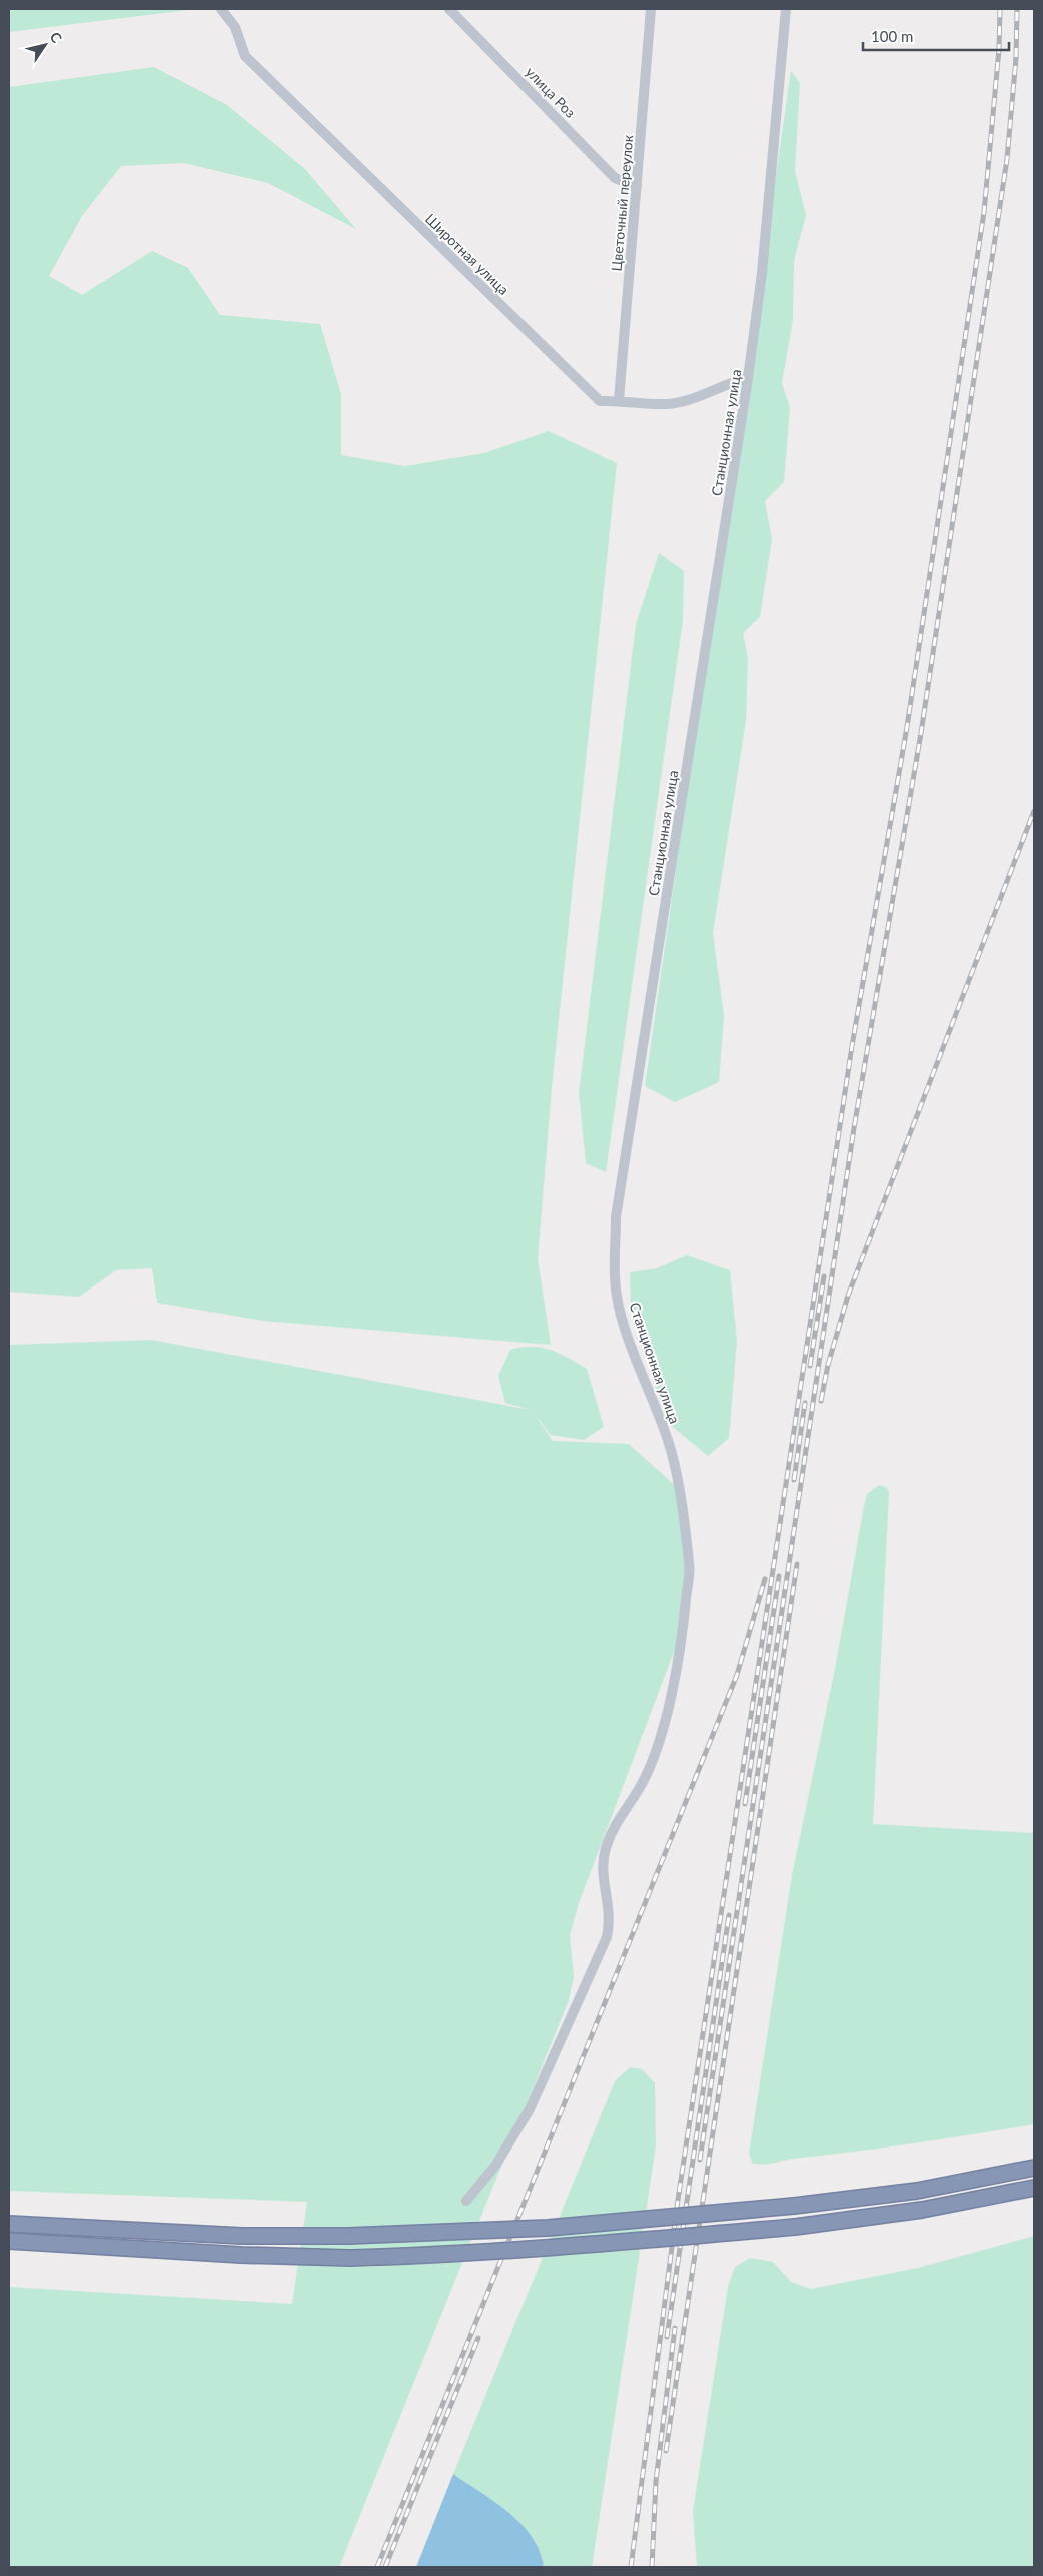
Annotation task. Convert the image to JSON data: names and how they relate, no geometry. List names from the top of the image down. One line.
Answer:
{"streets":{"street":["улица Роз","Цветочный переулок","Широтная улица","Станционная улица"]},"crossings":[["улица Роз","Цветочный переулок"],["Цветочный переулок","Широтная улица"],["Широтная улица","Станционная улица"]],"scale_bar":"100 m","north":"top right"}
